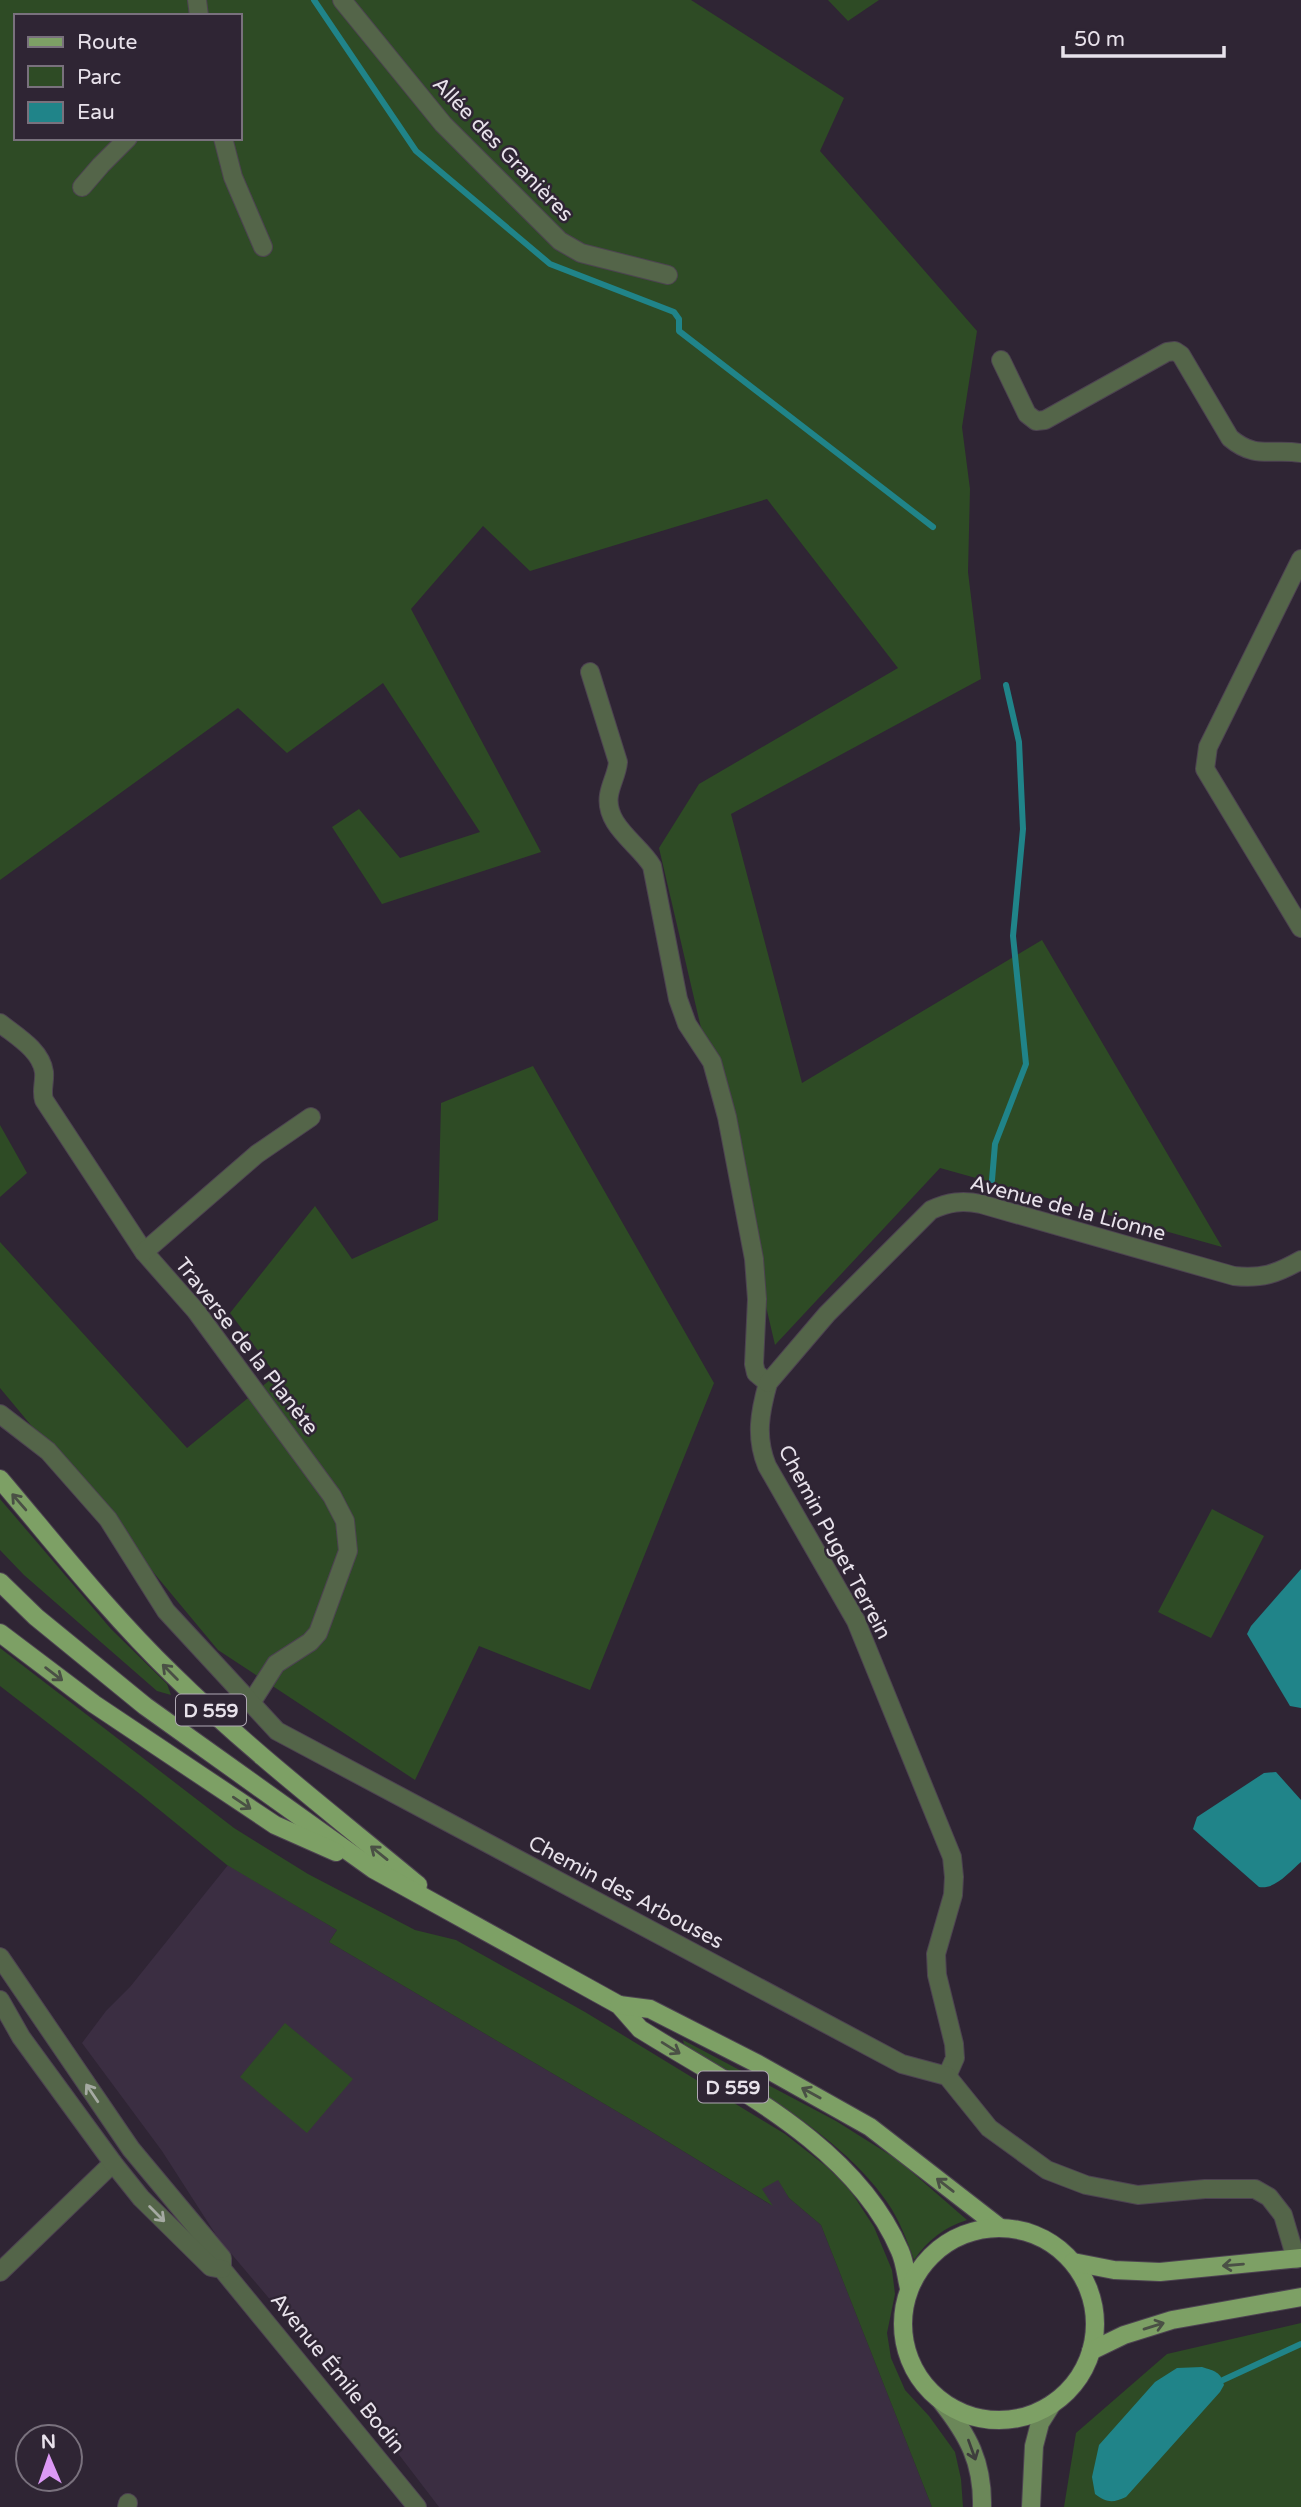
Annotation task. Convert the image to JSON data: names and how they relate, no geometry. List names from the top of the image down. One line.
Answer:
{"streets":{"main road":["D 559"],"street":["Allée des Granières","Avenue de la Lionne","Traverse de la Planète","Chemin Puget Terrein","Chemin des Arbouses","Avenue Émile Bodin"]},"crossings":[["Avenue de la Lionne","Chemin Puget Terrein"],["Traverse de la Planète","Chemin des Arbouses"],["Chemin Puget Terrein","Chemin des Arbouses"]],"legend":["Route","Parc","Eau"],"scale_bar":"50 m","north":"top"}
